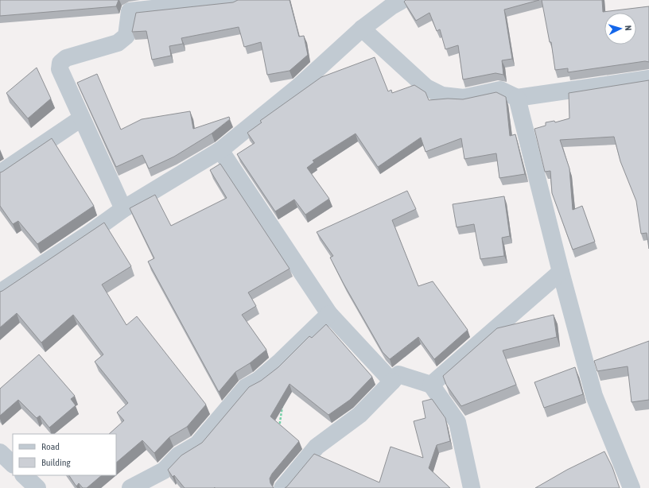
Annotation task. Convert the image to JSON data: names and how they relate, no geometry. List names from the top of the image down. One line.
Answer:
{"legend":["Road","Building"],"north":"right"}
